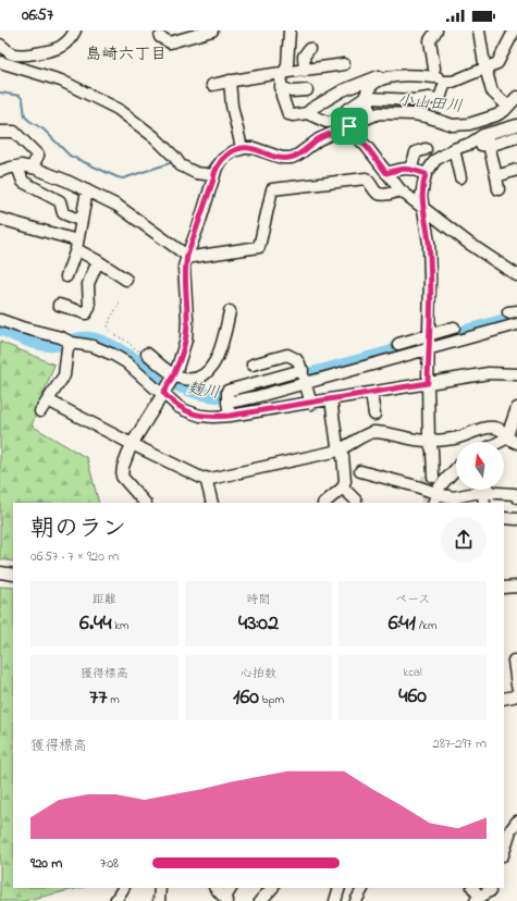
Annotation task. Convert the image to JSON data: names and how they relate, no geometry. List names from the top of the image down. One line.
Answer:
{"districts":["島崎六丁目"],"water":["小山田川","麹川"],"north":"top","page":{"status":"06:57","heading":["朝のラン","06:57 · 7 × 920 m"],"stats":[["距離","6.44 km"],["時間","43:02"],["ペース","6:41 /km"],["獲得標高","77 m"],["心拍数","160 bpm"],["kcal","460"]],"chart":["獲得標高","287–297 m"],"list":[{"name":"920 m","note":"7:08"}]}}
